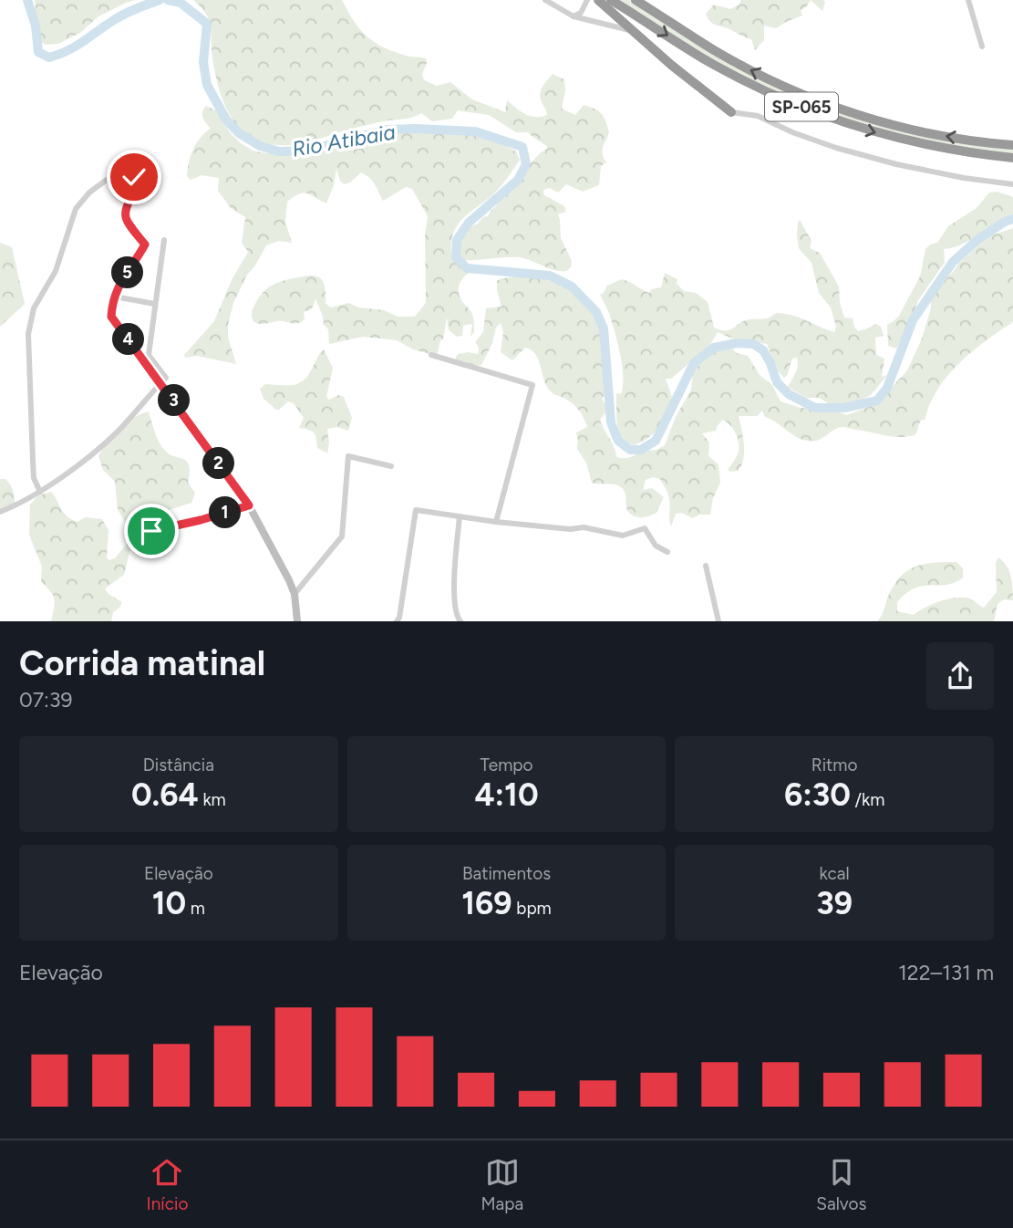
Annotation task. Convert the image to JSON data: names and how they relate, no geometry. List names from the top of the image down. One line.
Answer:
{"streets":{"highway":["SP-065"]},"water":["Rio Atibaia"],"page":{"pins":["5","4","3","2","1"],"heading":["Corrida matinal","07:39"],"stats":[["Distância","0.64 km"],["Tempo","4:10"],["Ritmo","6:30 /km"],["Elevação","10 m"],["Batimentos","169 bpm"],["kcal","39"]],"chart":["Elevação","122–131 m"],"tabs":["Início","Mapa","Salvos"]}}
